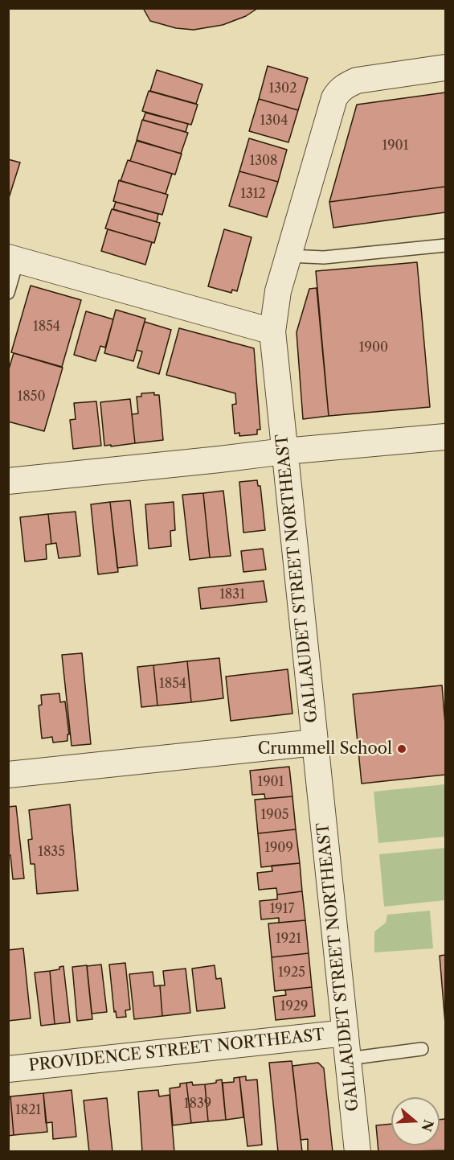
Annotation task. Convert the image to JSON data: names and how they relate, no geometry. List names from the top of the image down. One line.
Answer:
{"streets":{"street":["GALLAUDET STREET NORTHEAST","PROVIDENCE STREET NORTHEAST"]},"crossings":[["GALLAUDET STREET NORTHEAST","PROVIDENCE STREET NORTHEAST"]],"places":["Crummell School"],"house_numbers":["1302","1304","1901","1308","1312","1854","1900","1850","1831","1854","1901","1905","1909","1835","1917","1921","1925","1929","1839","1821"],"north":"right"}
